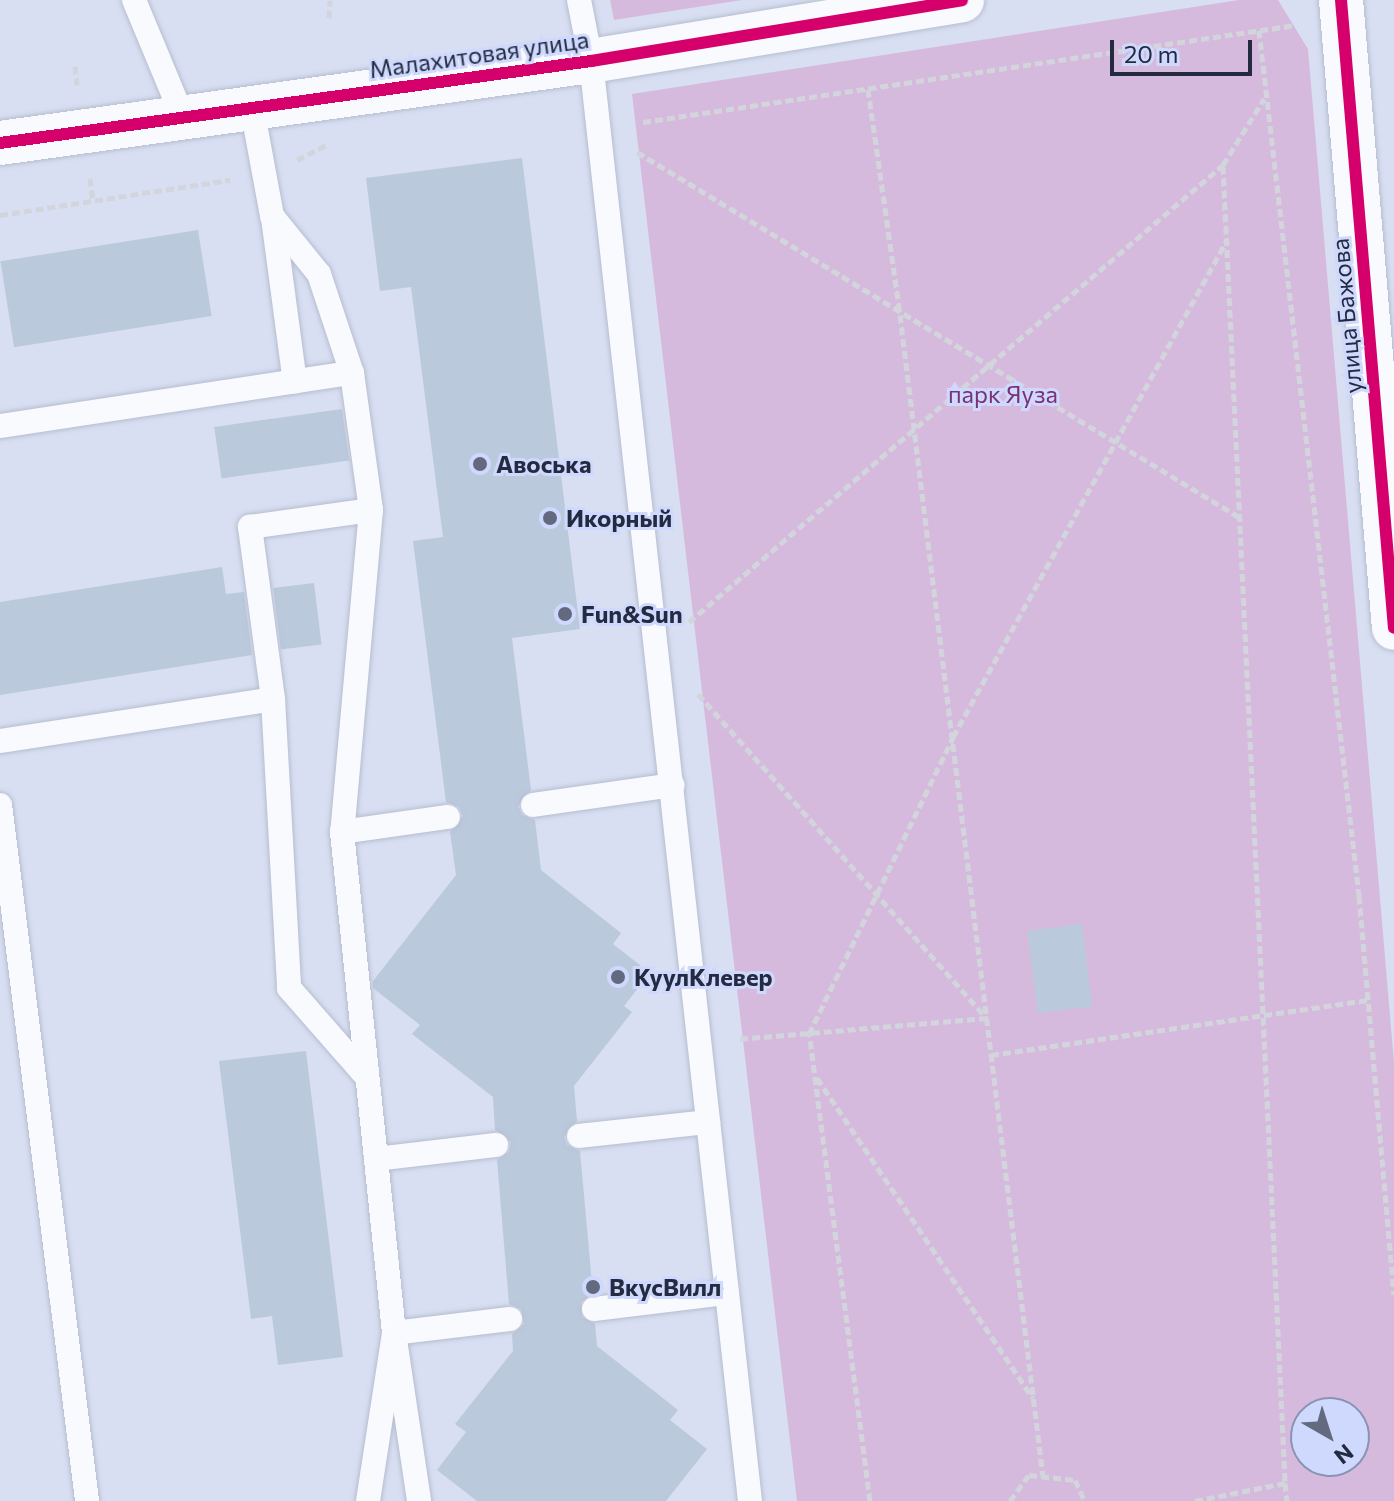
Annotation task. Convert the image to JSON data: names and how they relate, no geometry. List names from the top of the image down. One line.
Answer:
{"streets":{"street":["Малахитовая улица","улица Бажова"]},"parks":["парк Яуза"],"places":["Авоська","Икорный","Fun&Sun","КуулКлевер","ВкусВилл"],"scale_bar":"20 m","north":"bottom right"}
